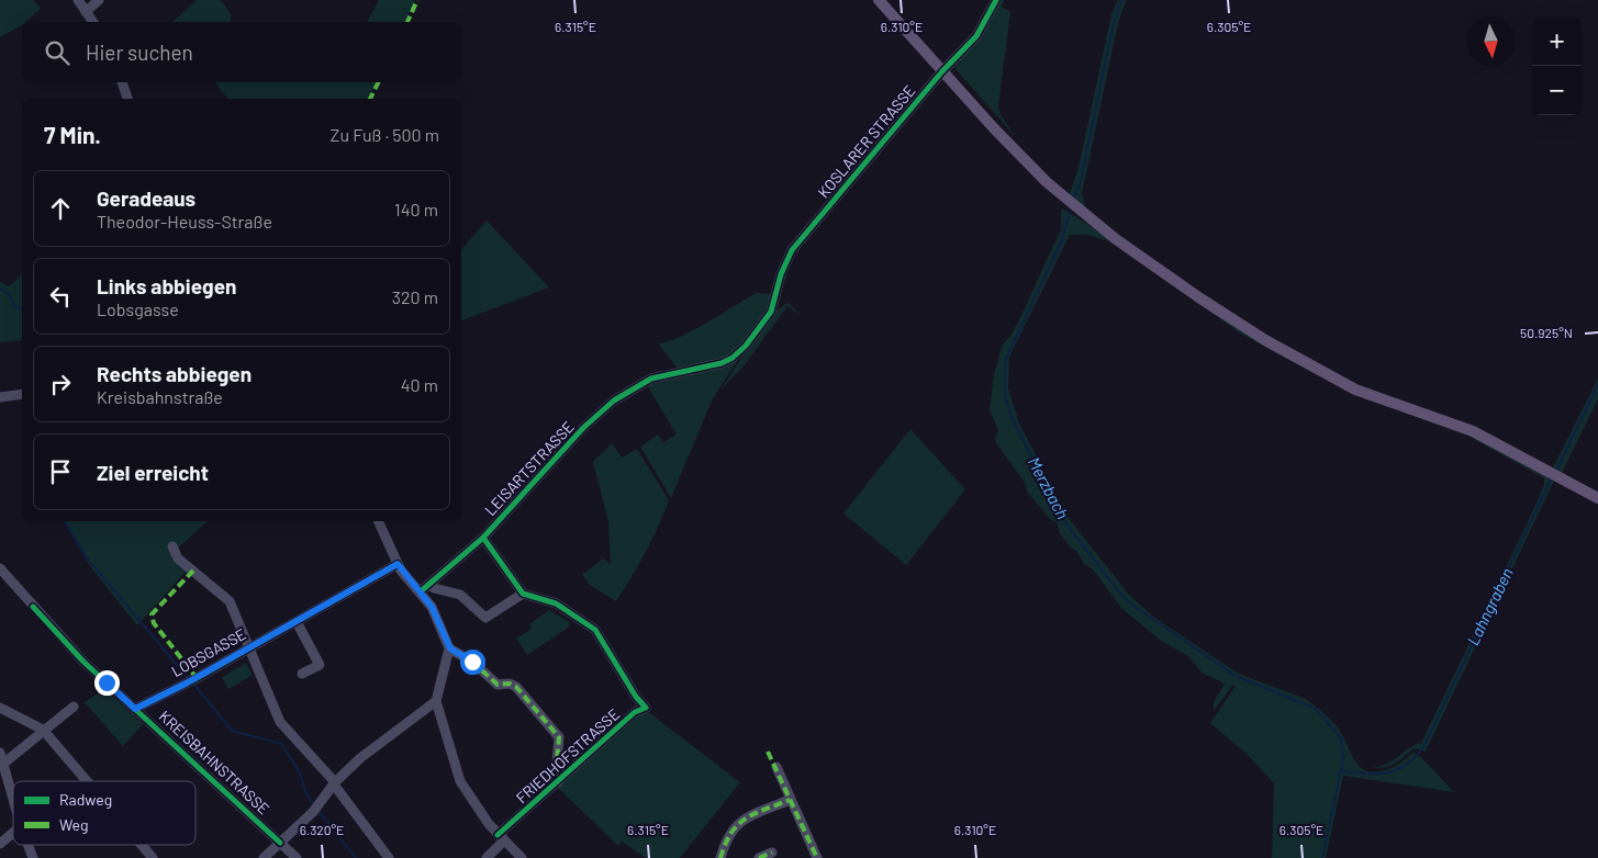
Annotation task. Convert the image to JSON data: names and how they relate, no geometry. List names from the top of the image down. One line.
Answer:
{"streets":{"street":["KOSLARER STRASSE","LEISARTSTRASSE","LOBSGASSE","FRIEDHOFSTRASSE","KREISBAHNSTRASSE"]},"crossings":[["KOSLARER STRASSE","LEISARTSTRASSE"],["LOBSGASSE","KREISBAHNSTRASSE"]],"water":["Merzbach","Lahngraben"],"legend":["Radweg","Weg"],"north":"bottom","page":{"map_buttons":["+","−"],"search":"Hier suchen","heading":["7 Min.","Zu Fuß · 500 m"],"list":[["Geradeaus","Theodor-Heuss-Straße","140 m"],["Links abbiegen","Lobsgasse","320 m"],["Rechts abbiegen","Kreisbahnstraße","40 m"],"Ziel erreicht"]},"coordinates":["6.305°E","6.315°E","6.310°E","50.925°N","6.320°E"]}
